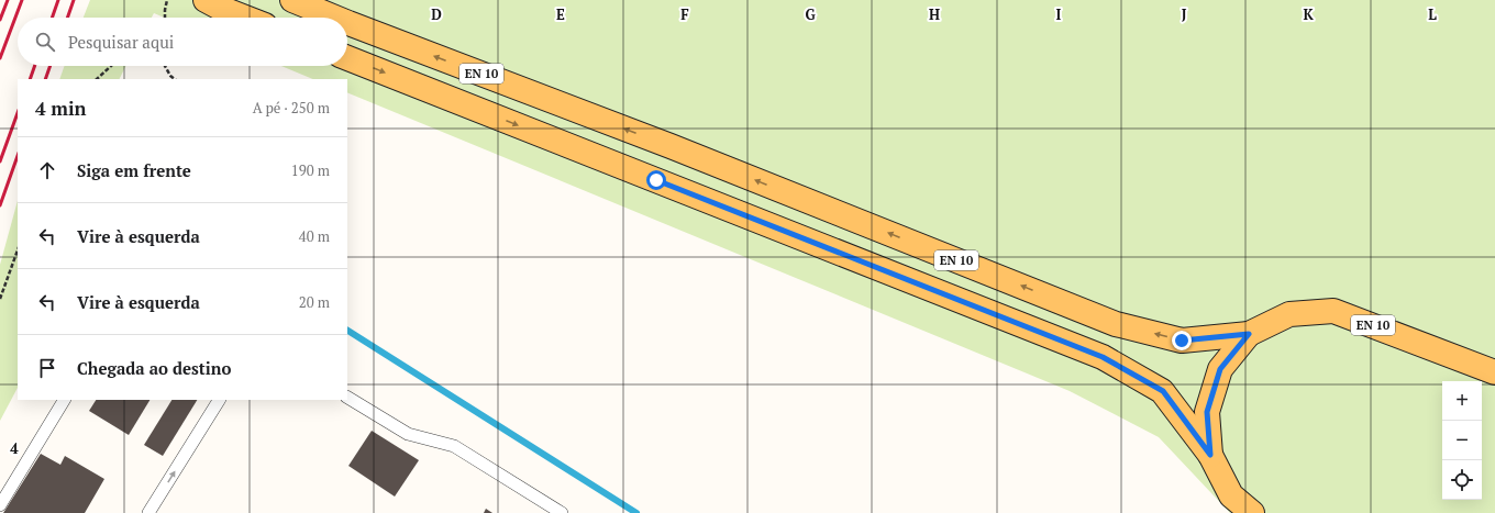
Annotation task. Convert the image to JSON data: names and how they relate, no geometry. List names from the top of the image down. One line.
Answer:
{"streets":{"main road":["EN 10"]},"page":{"search":"Pesquisar aqui","heading":["4 min","A pé · 250 m"],"list":[["Siga em frente","190 m"],["Vire à esquerda","40 m"],["Vire à esquerda","20 m"],"Chegada ao destino"],"map_buttons":["+","−"]},"grid":{"columns":["D","E","F","G","H","I","J","K","L"],"rows":["4"]}}
